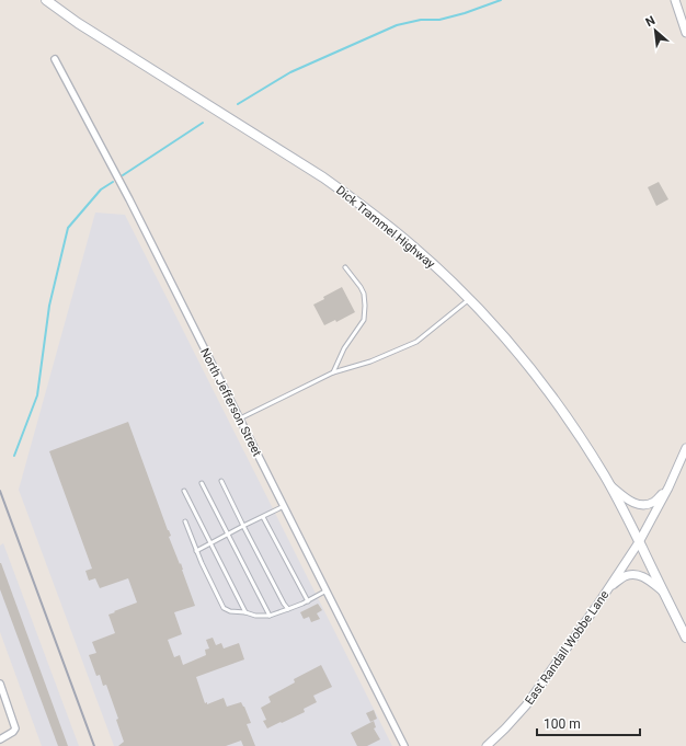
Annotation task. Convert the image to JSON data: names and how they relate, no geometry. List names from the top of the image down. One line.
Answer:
{"streets":{"main road":["Dick Trammel Highway"],"street":["North Jefferson Street","East Randall Wobbe Lane"]},"crossings":[["Dick Trammel Highway","East Randall Wobbe Lane"]],"scale_bar":"100 m","north":"top left"}
